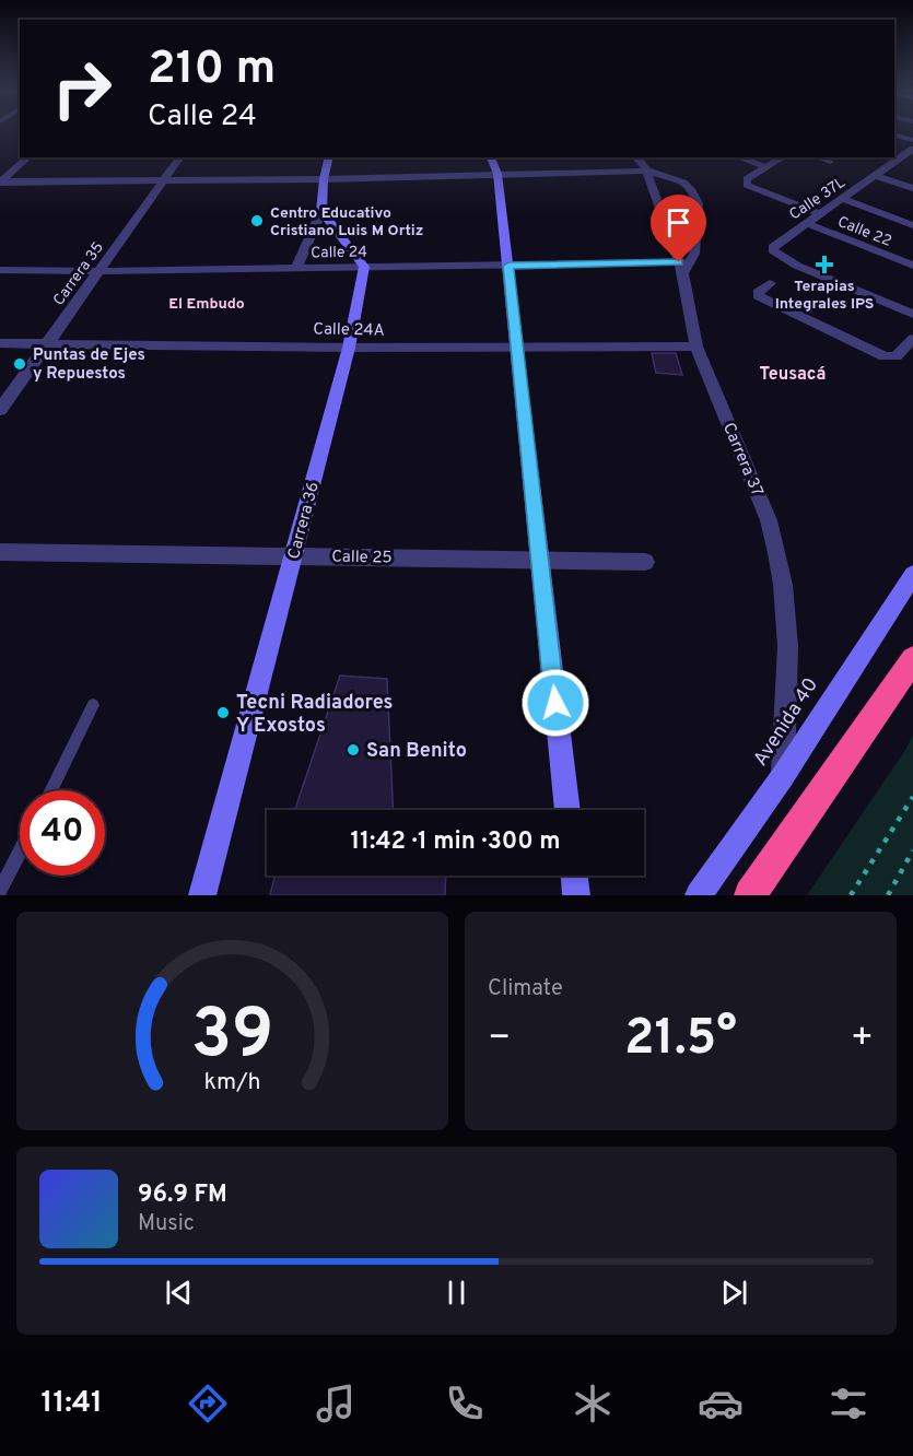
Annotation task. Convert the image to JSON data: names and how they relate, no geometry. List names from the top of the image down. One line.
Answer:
{"streets":{"street":["Calle 37L","Calle 22","Calle 24","Carrera 35","Calle 24A","Carrera 37","Carrera 36","Calle 25","Avenida 40"]},"crossings":[["Calle 37L","Calle 22"],["Calle 24","Carrera 35"],["Calle 24","Carrera 37"],["Calle 24","Carrera 36"],["Carrera 35","Calle 24A"],["Calle 24A","Carrera 37"],["Calle 24A","Carrera 36"],["Carrera 37","Avenida 40"],["Carrera 36","Calle 25"]],"districts":["El Embudo","Teusacá"],"places":{"other":["Centro Educativo Cristiano Luis M Ortiz","Puntas de Ejes y Repuestos","Tecni Radiadores Y Exostos","San Benito"],"health":["Terapias Integrales IPS"]},"page":{"turn":["210 m","Calle 24"],"limit":"40","trip":"11:42 · 1 min · 300 m","tile":"Climate","heat":["−","21.5°","+"],"song":["96.9 FM","Music"],"tabs":"11:41","gauge":["39","km/h"]}}
